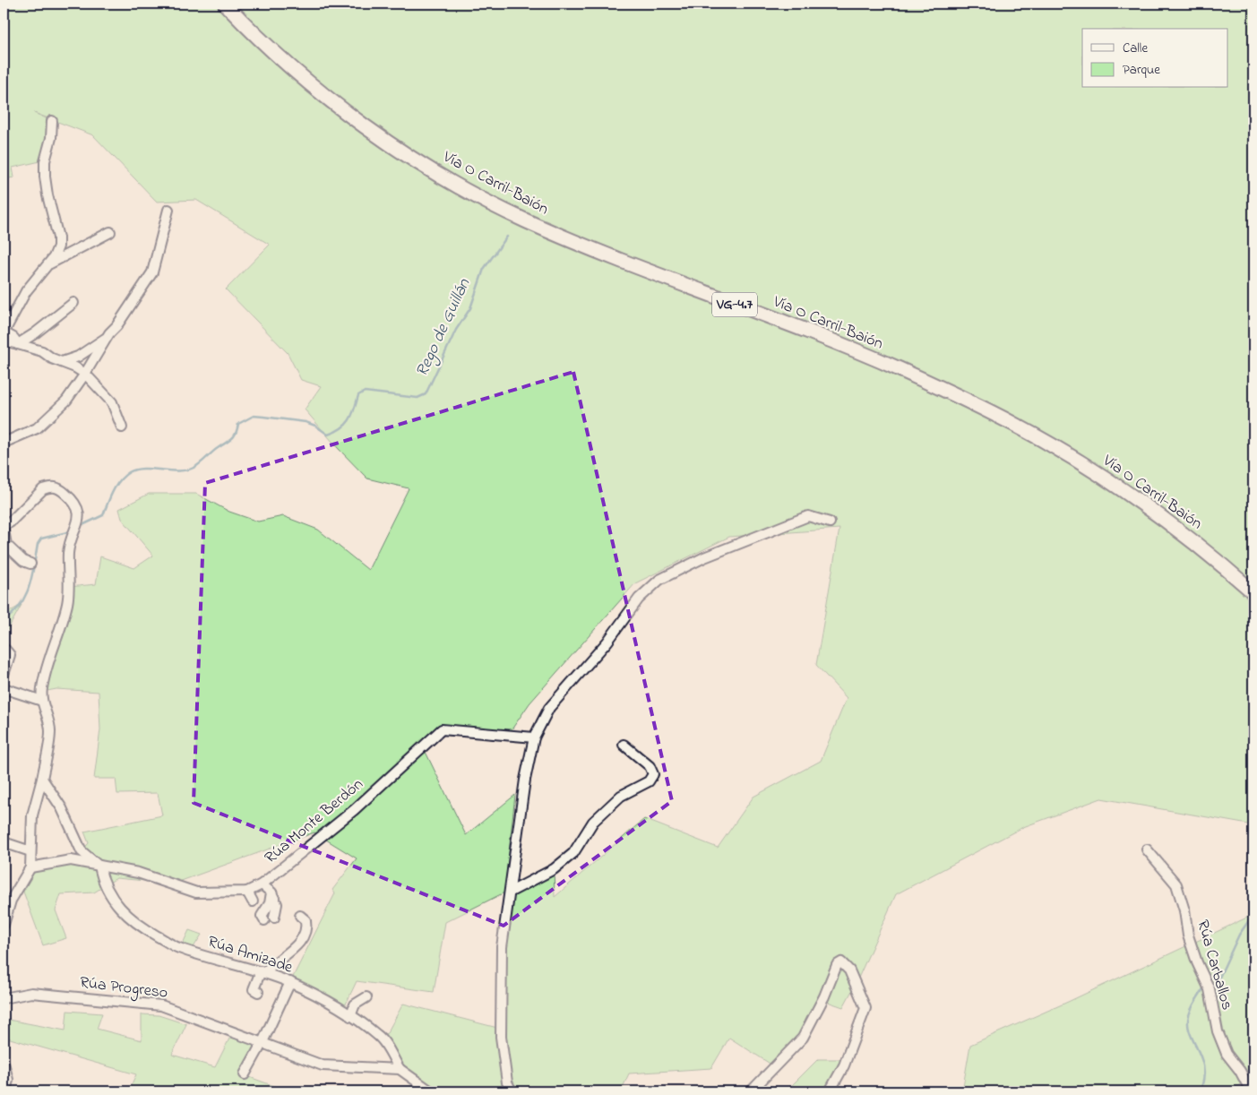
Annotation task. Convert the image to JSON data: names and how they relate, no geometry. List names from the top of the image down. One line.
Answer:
{"streets":{"highway":["Vía O Carril-Baión","VG-4.7"],"street":["Rúa Monte Berdón","Rúa Amizade","Rúa Carballos","Rúa Progreso"]},"crossings":[["Rúa Monte Berdón","Rúa Amizade"],["Rúa Amizade","Rúa Progreso"]],"water":["Rego de Guillán"],"legend":["Calle","Parque"]}
